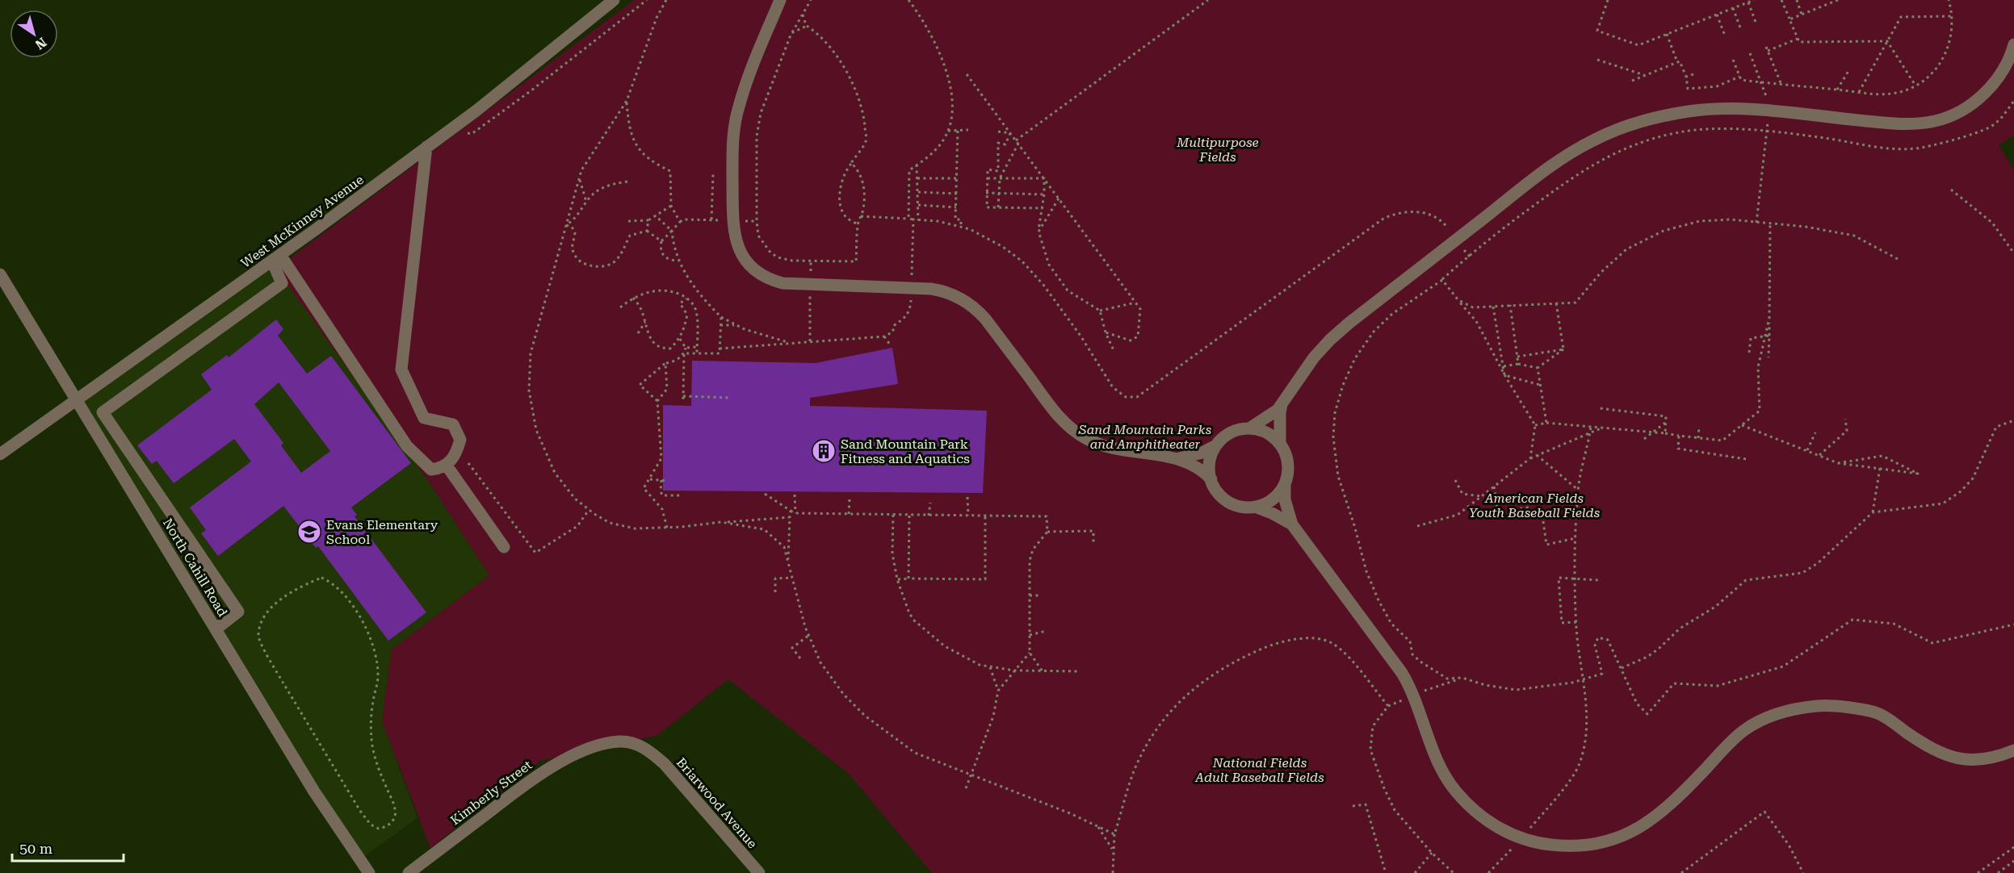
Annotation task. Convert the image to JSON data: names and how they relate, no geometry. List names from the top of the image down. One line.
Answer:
{"streets":{"street":["West McKinney Avenue","North Cahill Road","Kimberly Street","Briarwood Avenue"]},"crossings":[["West McKinney Avenue","North Cahill Road"],["Kimberly Street","Briarwood Avenue"]],"parks":["Multipurpose Fields","Sand Mountain Parks and Amphitheater","American Fields Youth Baseball Fields","National Fields Adult Baseball Fields"],"places":{"building":["Sand Mountain Park Fitness and Aquatics"],"school or university":["Evans Elementary School"]},"scale_bar":"50 m","north":"bottom right"}
